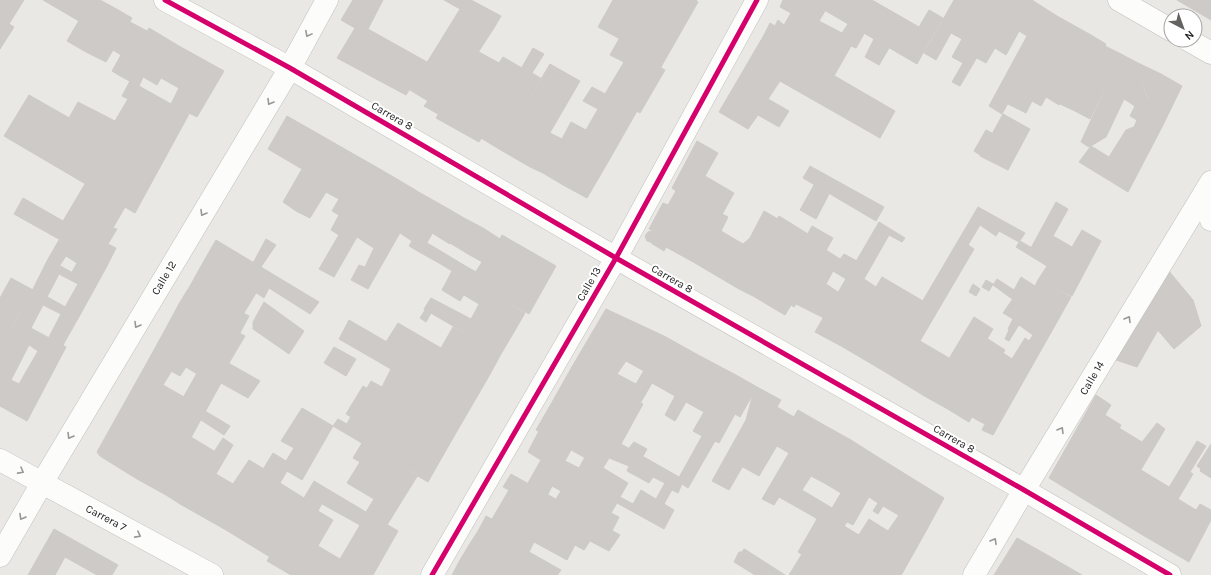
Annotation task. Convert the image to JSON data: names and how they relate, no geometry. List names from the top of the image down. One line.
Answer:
{"streets":{"street":["Carrera 8","Calle 12","Calle 13","Calle 14","Carrera 7"]},"crossings":[["Carrera 8","Calle 12"],["Carrera 8","Calle 13"],["Carrera 8","Calle 14"],["Calle 12","Carrera 7"]],"one_way":["Calle 12","Calle 14","Carrera 7"],"north":"bottom right"}
